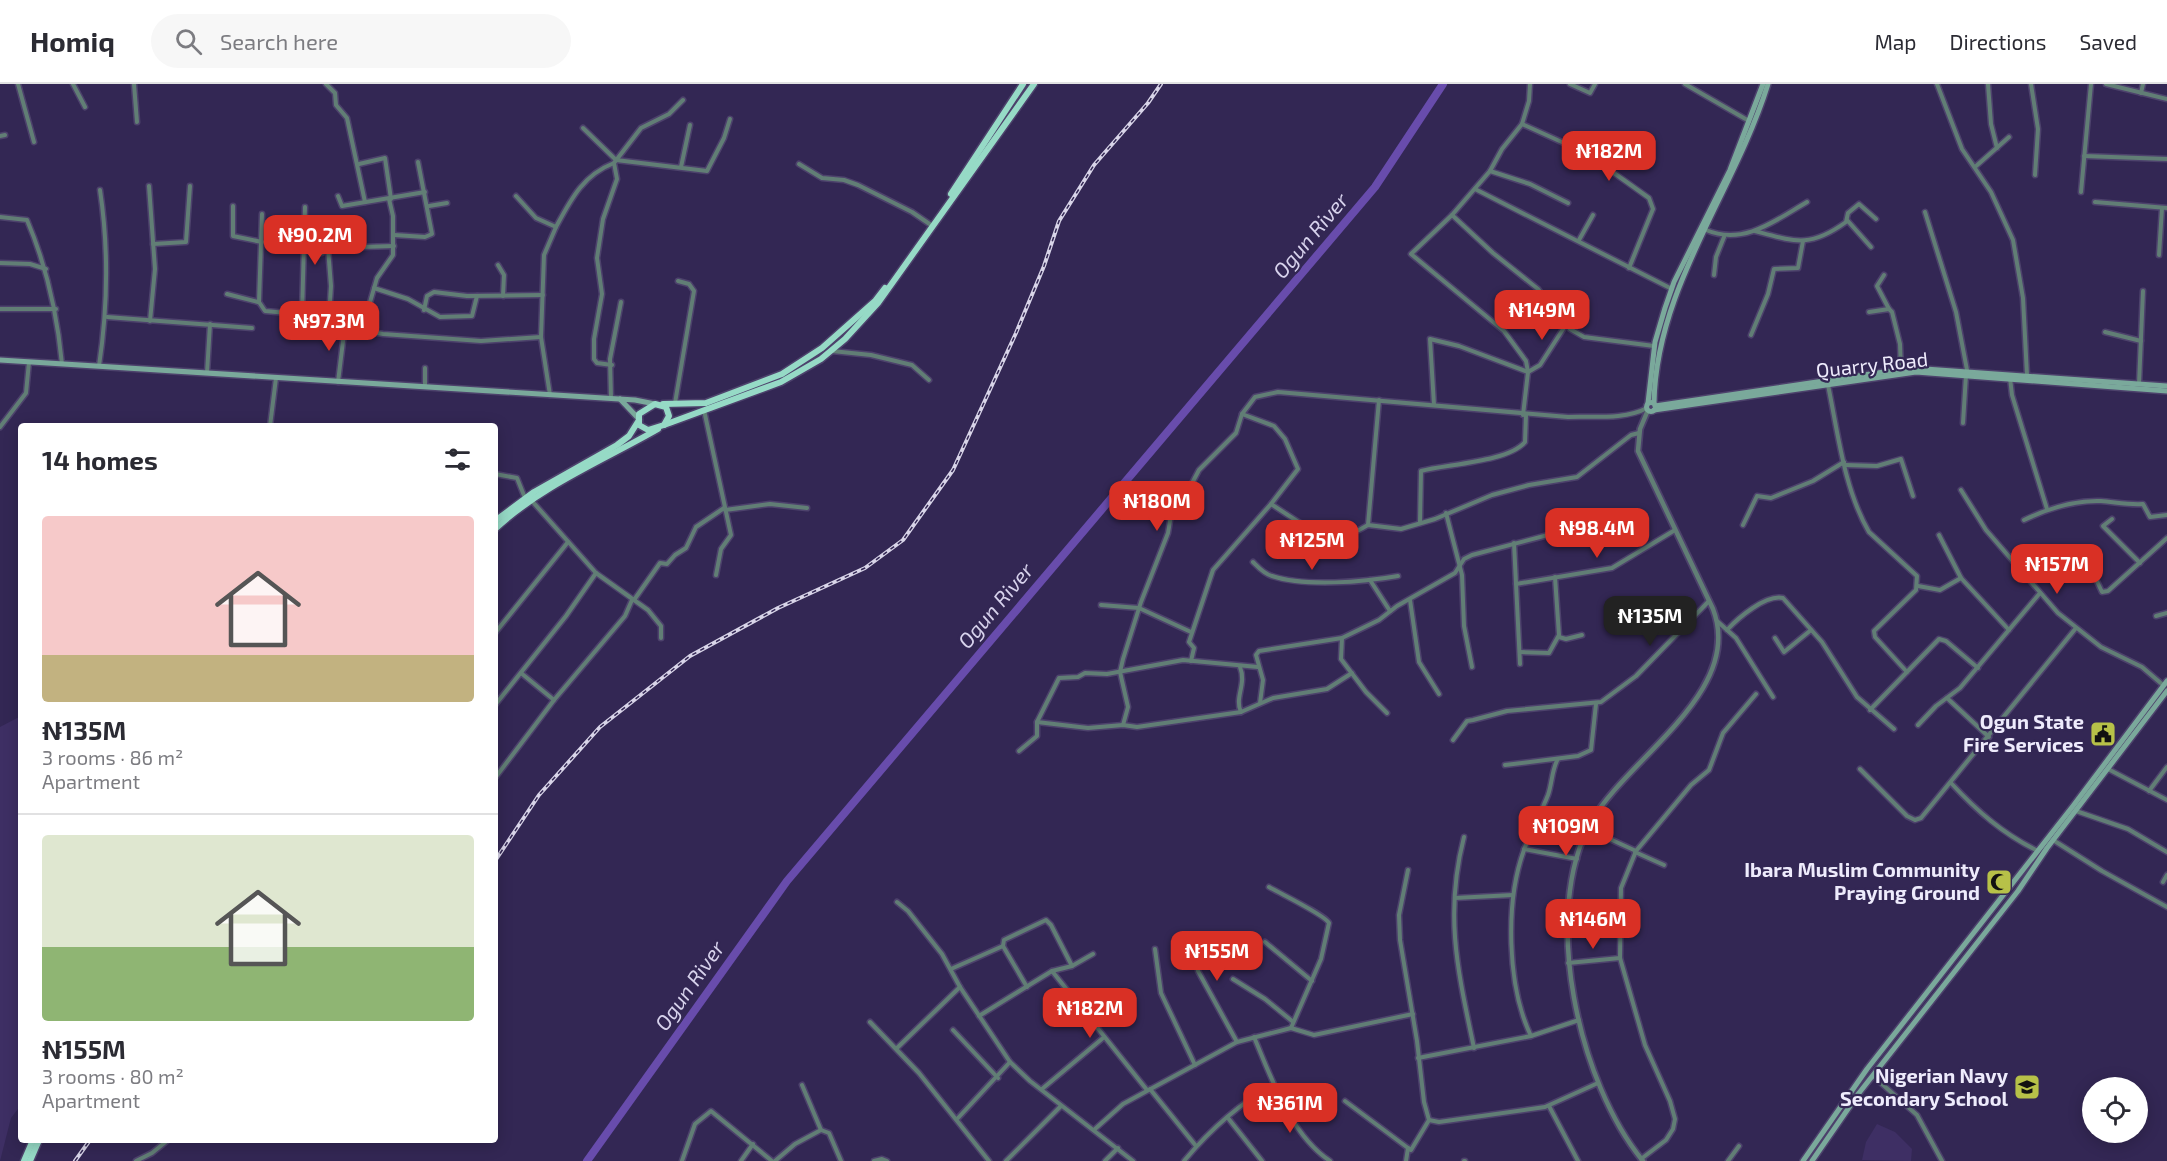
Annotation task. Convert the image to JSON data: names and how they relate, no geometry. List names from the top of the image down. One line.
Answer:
{"streets":{"main road":["Quarry Road"]},"water":["Ogun River"],"places":{"public building":["Ogun State Fire Services"],"mosque":["Ibara Muslim Community Praying Ground"],"school or university":["Nigerian Navy Secondary School"]},"page":{"header":"Homiq","search":"Search here","nav":["Map","Directions","Saved"],"price":["₦182M","₦90.2M","₦149M","₦97.3M","₦180M","₦98.4M","₦125M","₦157M","₦135M","₦109M","₦146M","₦155M","₦182M","₦361M"],"heading":"14 homes","list":[{"name":"₦135M","note":"3 rooms · 86 m² · Apartment"},{"name":"₦155M","note":"3 rooms · 80 m² · Apartment"}]}}
